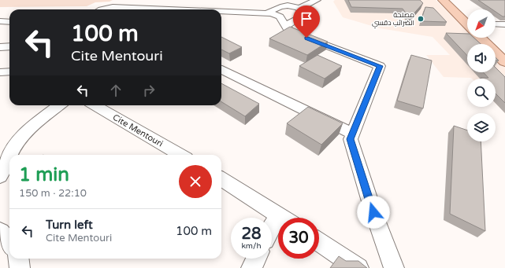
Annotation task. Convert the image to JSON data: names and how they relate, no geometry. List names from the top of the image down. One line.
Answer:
{"streets":{"street":["Cite Mentouri"]},"places":["مصلحة الضرائب دقسي"],"north":"bottom left","page":{"turn":["100 m","Cite Mentouri"],"heading":["1 min","150 m · 22:10"],"list":[{"name":"Turn left","note":"Cite Mentouri","value":"100 m"}],"speed":"28 km/h","limit":"30"}}
